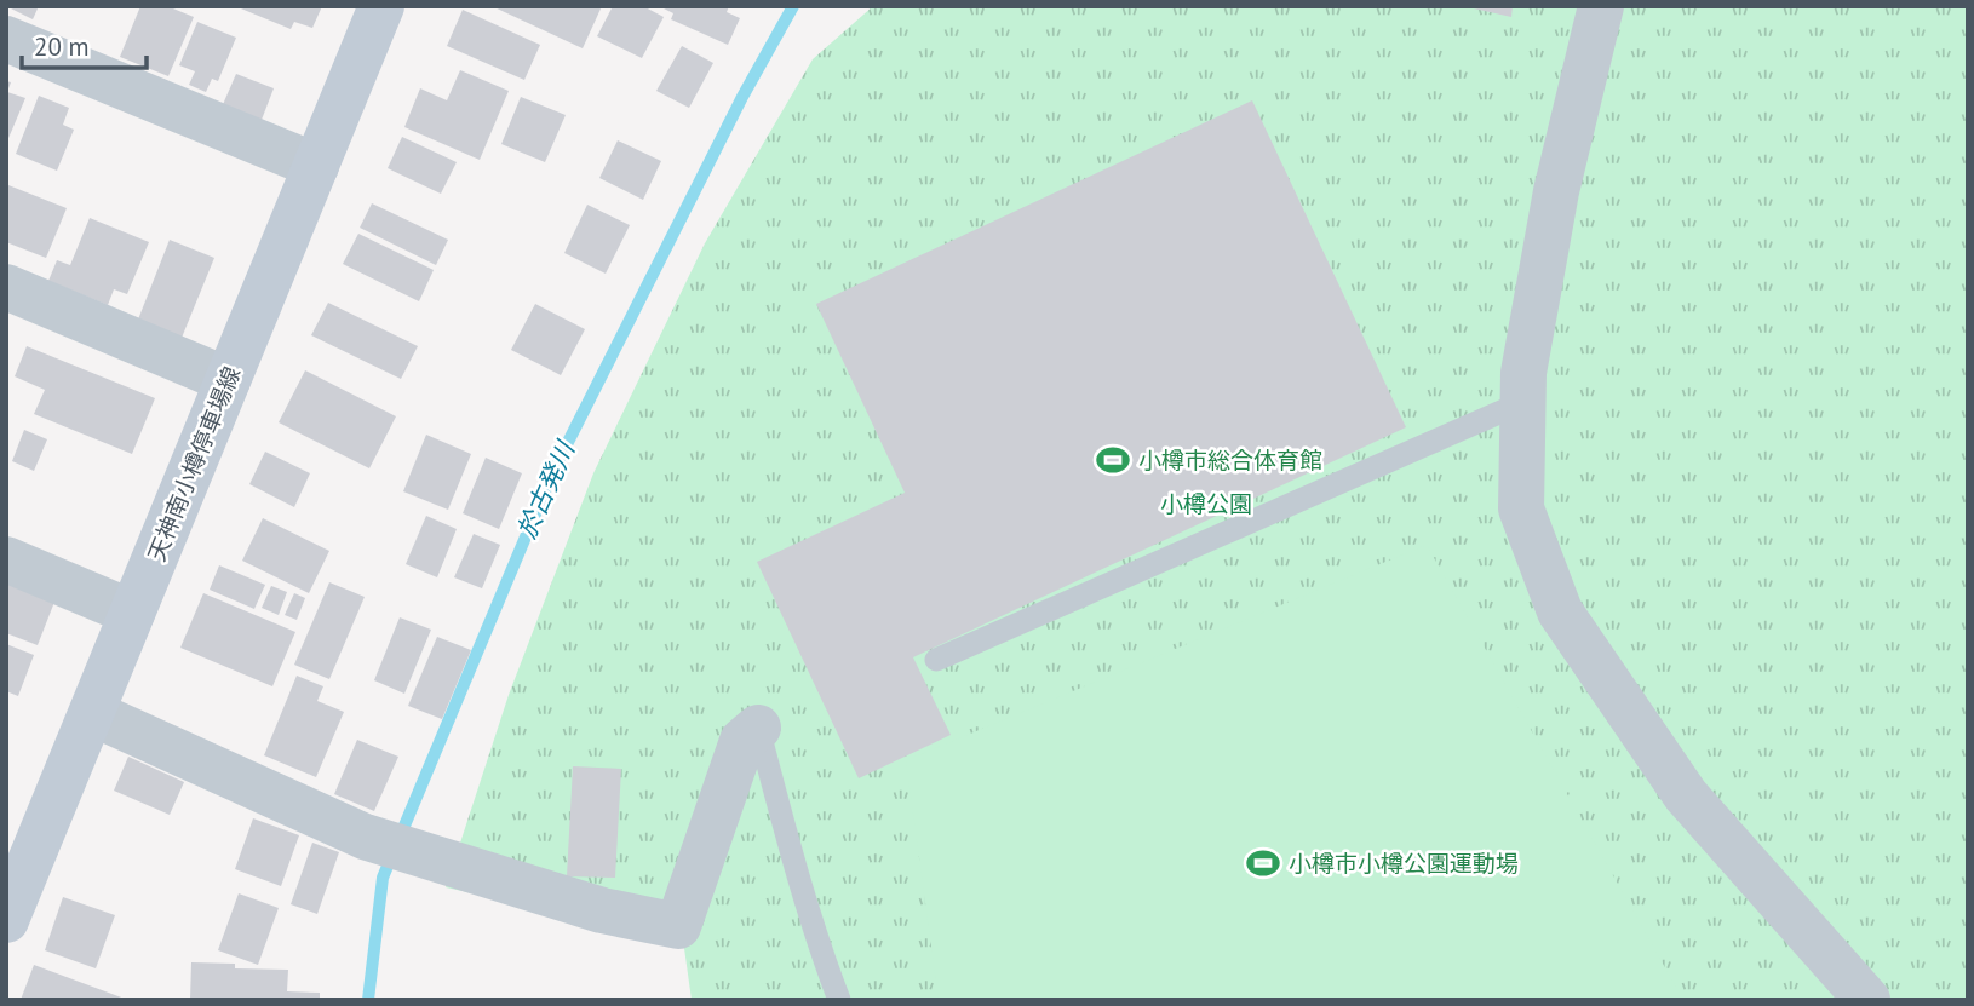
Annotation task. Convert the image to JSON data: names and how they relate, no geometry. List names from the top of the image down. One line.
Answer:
{"streets":{"main road":["天神南小樽停車場線"]},"water":["於古発川"],"parks":["小樽公園"],"places":{"sports":["小樽市総合体育館","小樽市小樽公園運動場"]},"scale_bar":"20 m"}
